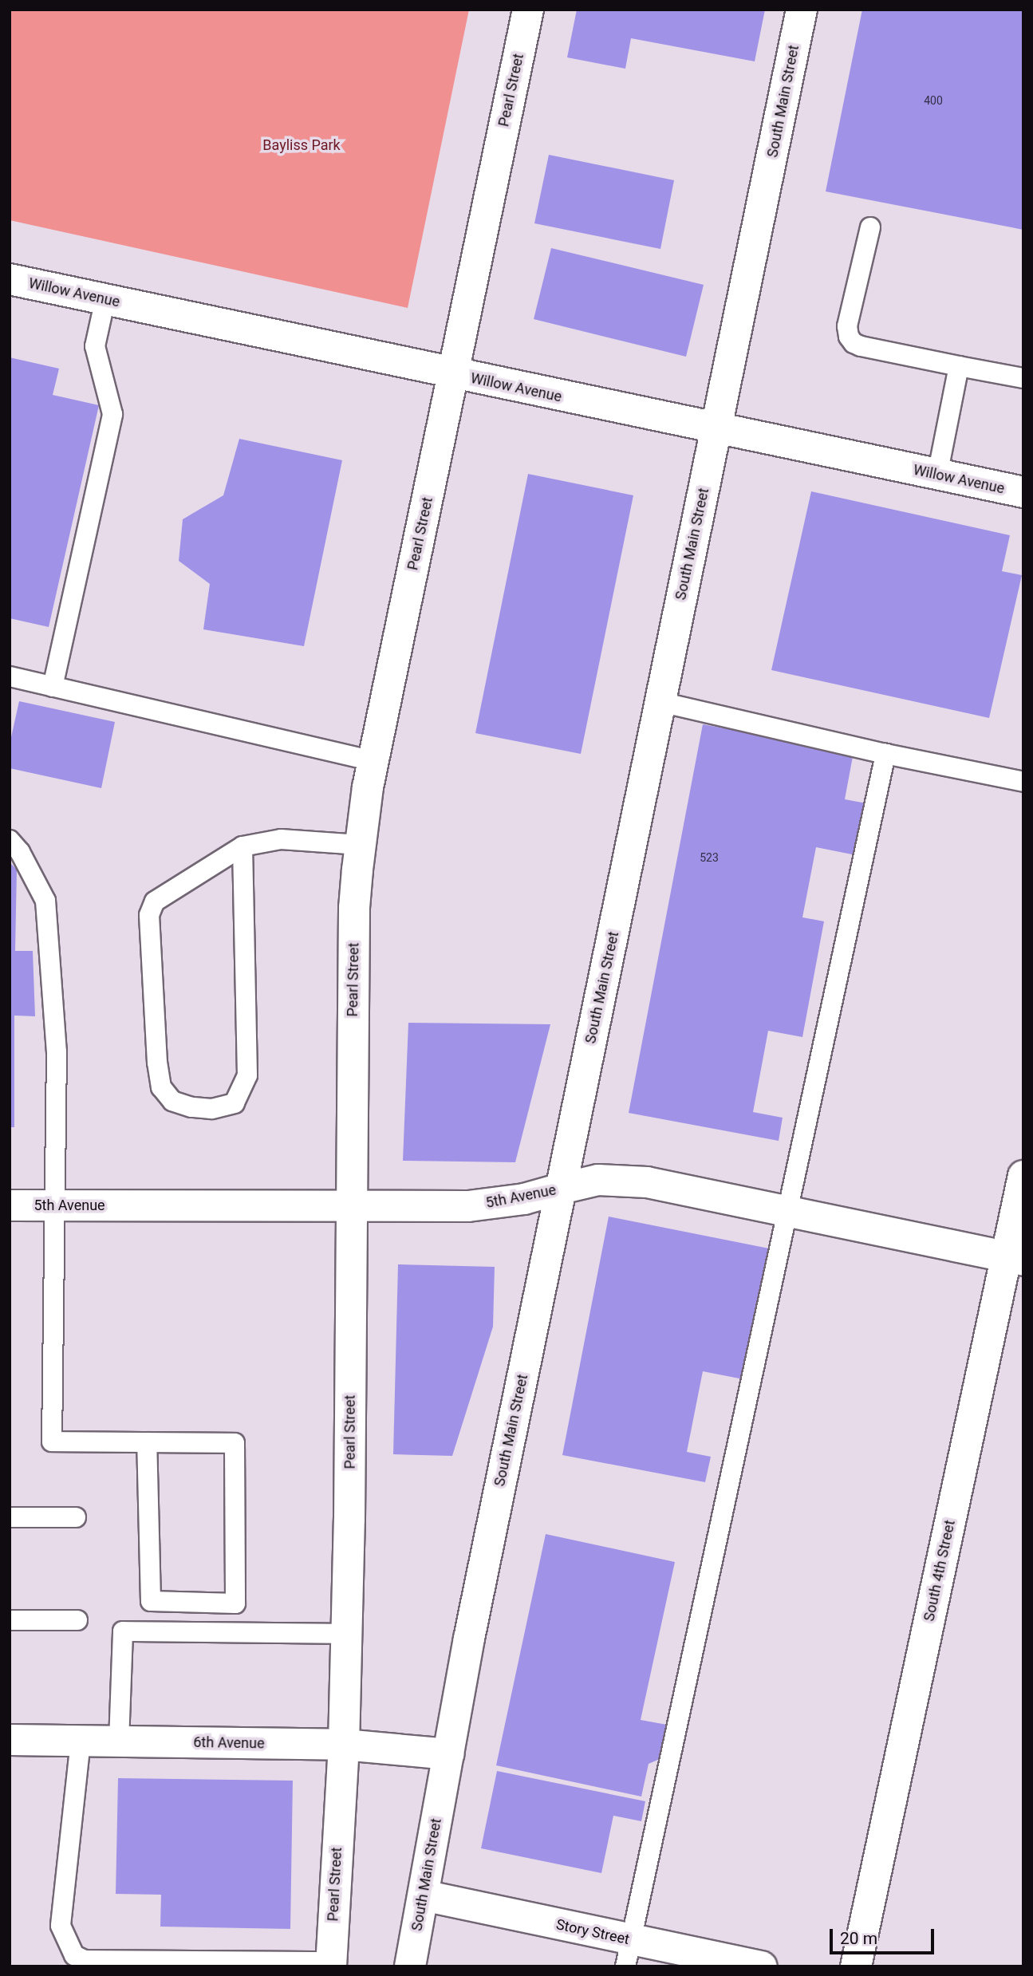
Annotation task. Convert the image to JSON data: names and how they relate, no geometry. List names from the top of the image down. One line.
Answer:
{"streets":{"main road":["Pearl Street","South Main Street","Willow Avenue","5th Avenue","South 4th Street","6th Avenue","Story Street"]},"crossings":[["Pearl Street","Willow Avenue"],["Pearl Street","5th Avenue"],["Pearl Street","6th Avenue"],["South Main Street","Willow Avenue"],["South Main Street","5th Avenue"],["South Main Street","6th Avenue"],["South Main Street","Story Street"],["5th Avenue","South 4th Street"]],"parks":["Bayliss Park"],"house_numbers":["400","523"],"scale_bar":"20 m"}
